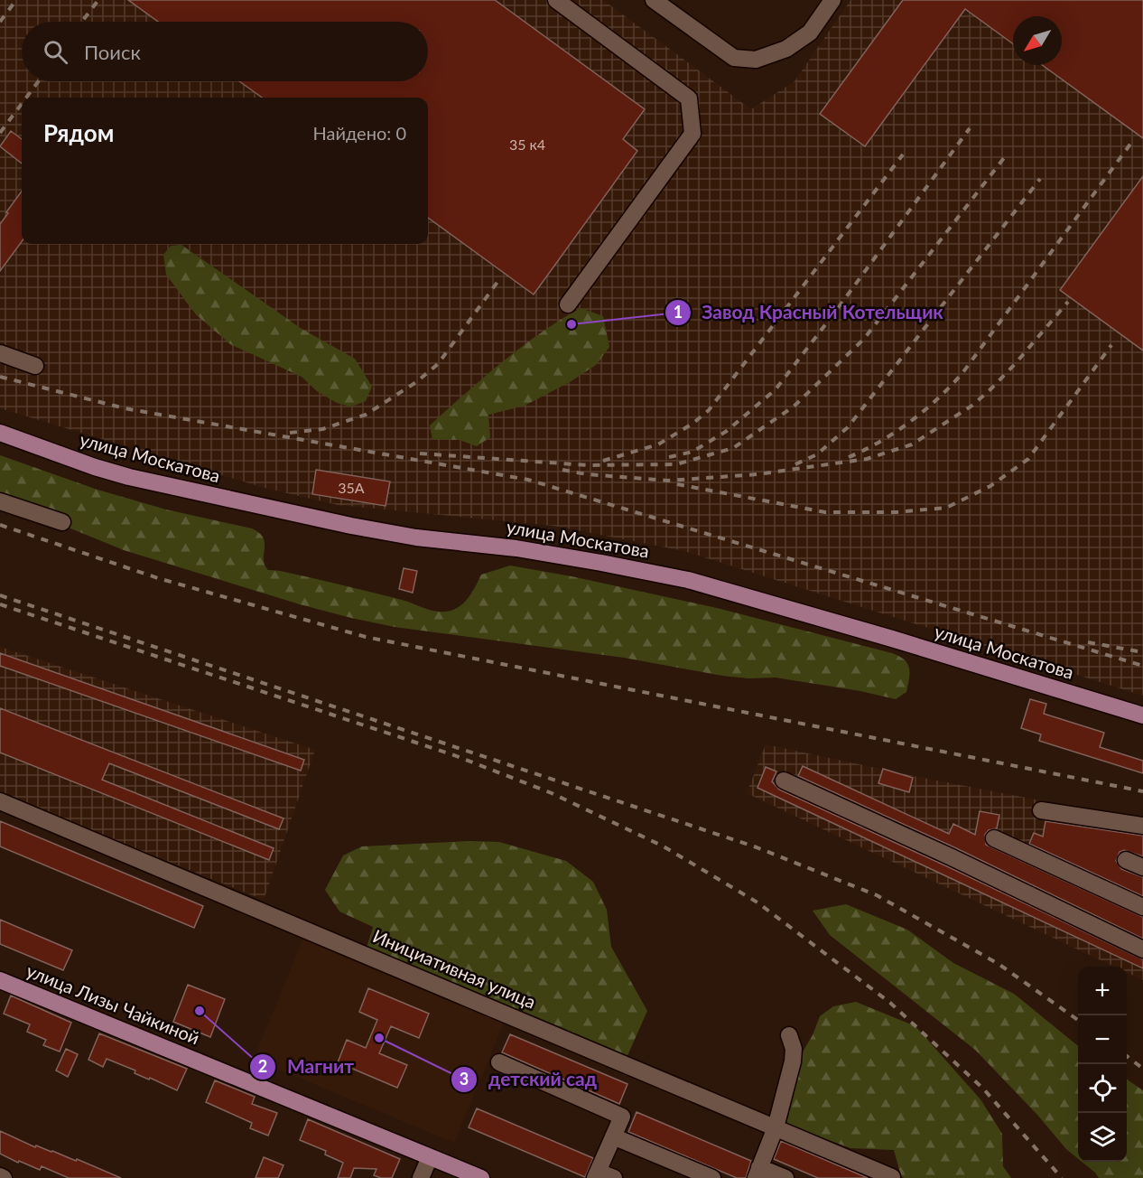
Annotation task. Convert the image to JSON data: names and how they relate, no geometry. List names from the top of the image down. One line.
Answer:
{"streets":{"main road":["улица Москатова","улица Лизы Чайкиной"],"street":["Инициативная улица"]},"places":["Завод Красный Котельщик","Магнит","детский сад"],"house_numbers":["35 к4","35А"],"north":"bottom left","page":{"search":"Поиск","heading":["Рядом","Найдено: 0"],"map_buttons":["+","−"]}}
